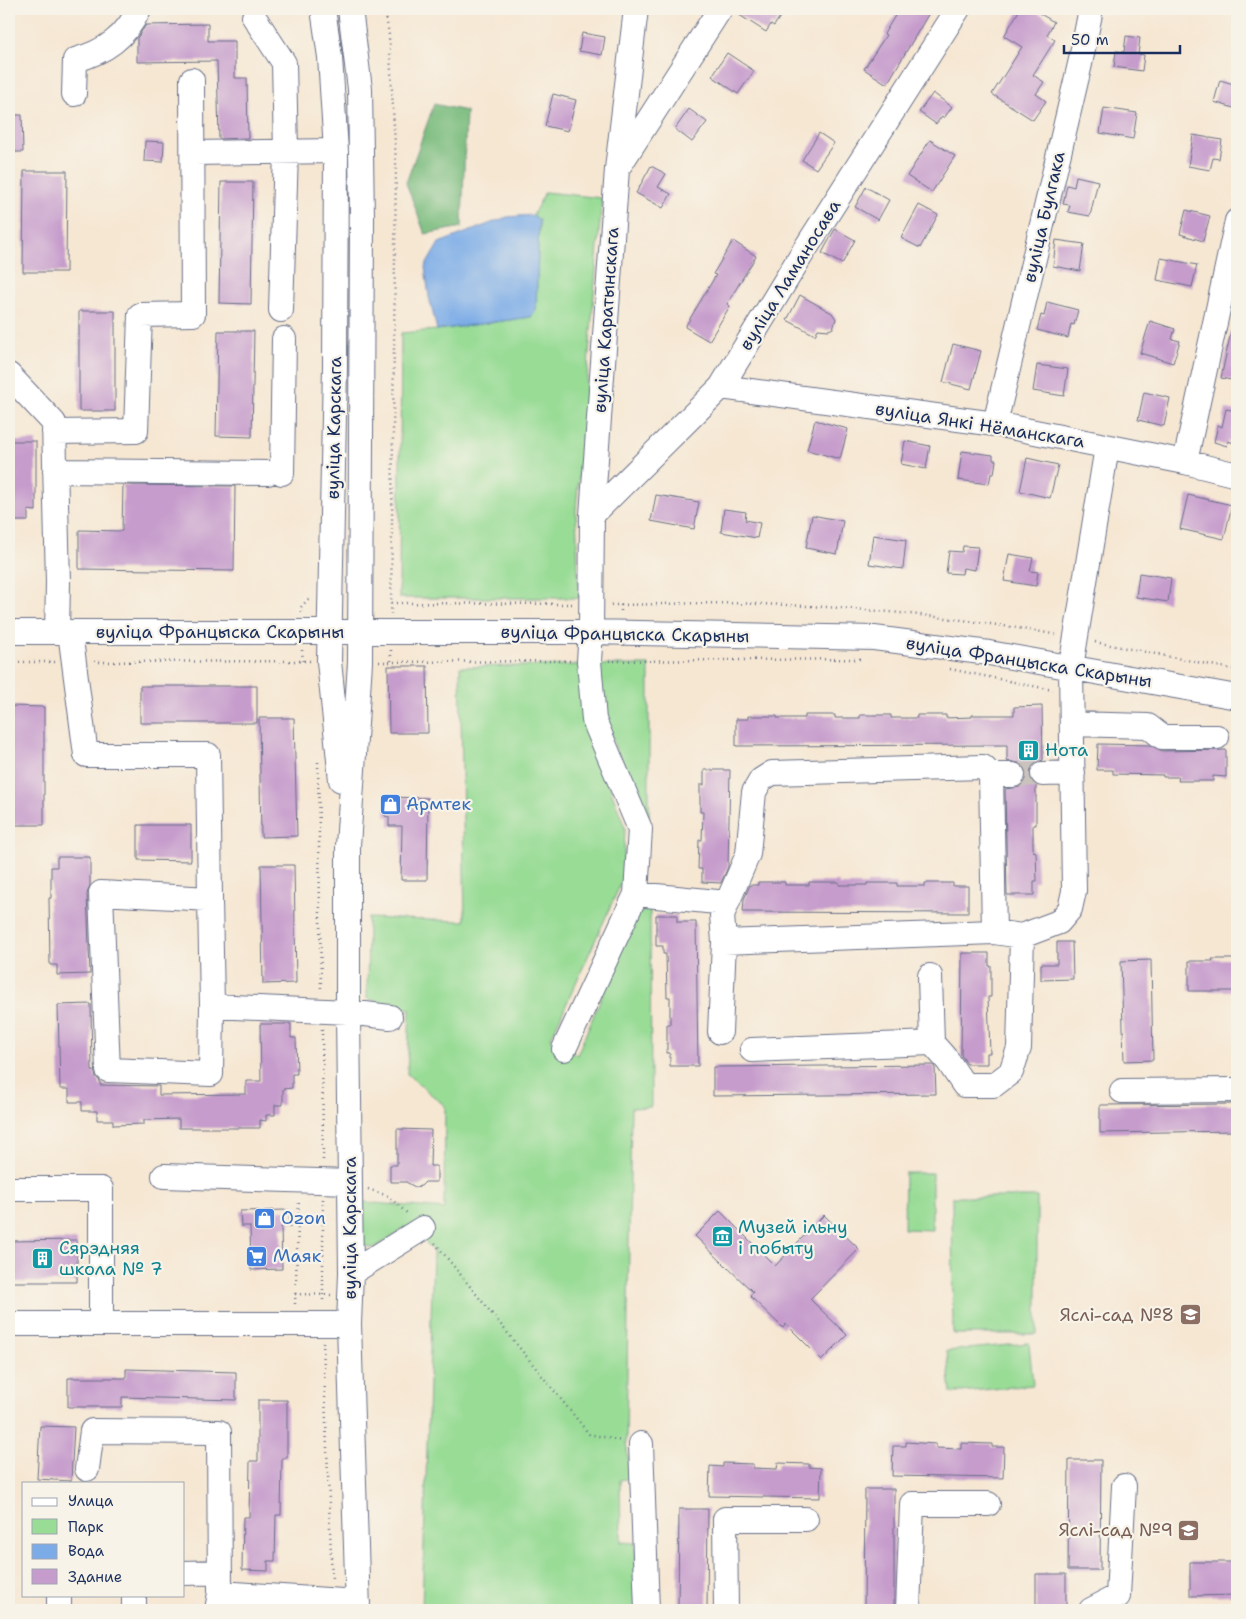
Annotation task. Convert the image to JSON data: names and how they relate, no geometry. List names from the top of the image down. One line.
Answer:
{"streets":{"street":["вуліца Булгака","вуліца Ламаносава","вуліца Каратынскага","вуліца Янкі Нёманскага","вуліца Карскага","вуліца Францыска Скарыны"]},"crossings":[["вуліца Булгака","вуліца Янкі Нёманскага"],["вуліца Ламаносава","вуліца Каратынскага"],["вуліца Ламаносава","вуліца Янкі Нёманскага"],["вуліца Каратынскага","вуліца Францыска Скарыны"],["вуліца Карскага","вуліца Францыска Скарыны"]],"places":{"building":["Нота","Сярэдняя школа № 7"],"shop":["Армтек","Ozon"],"museum":["Музей ільну і побыту"],"supermarket":["Маяк"],"school or university":["Яслі-сад №8","Яслі-сад №9"]},"legend":["Улица","Парк","Вода","Здание"],"scale_bar":"50 m"}
